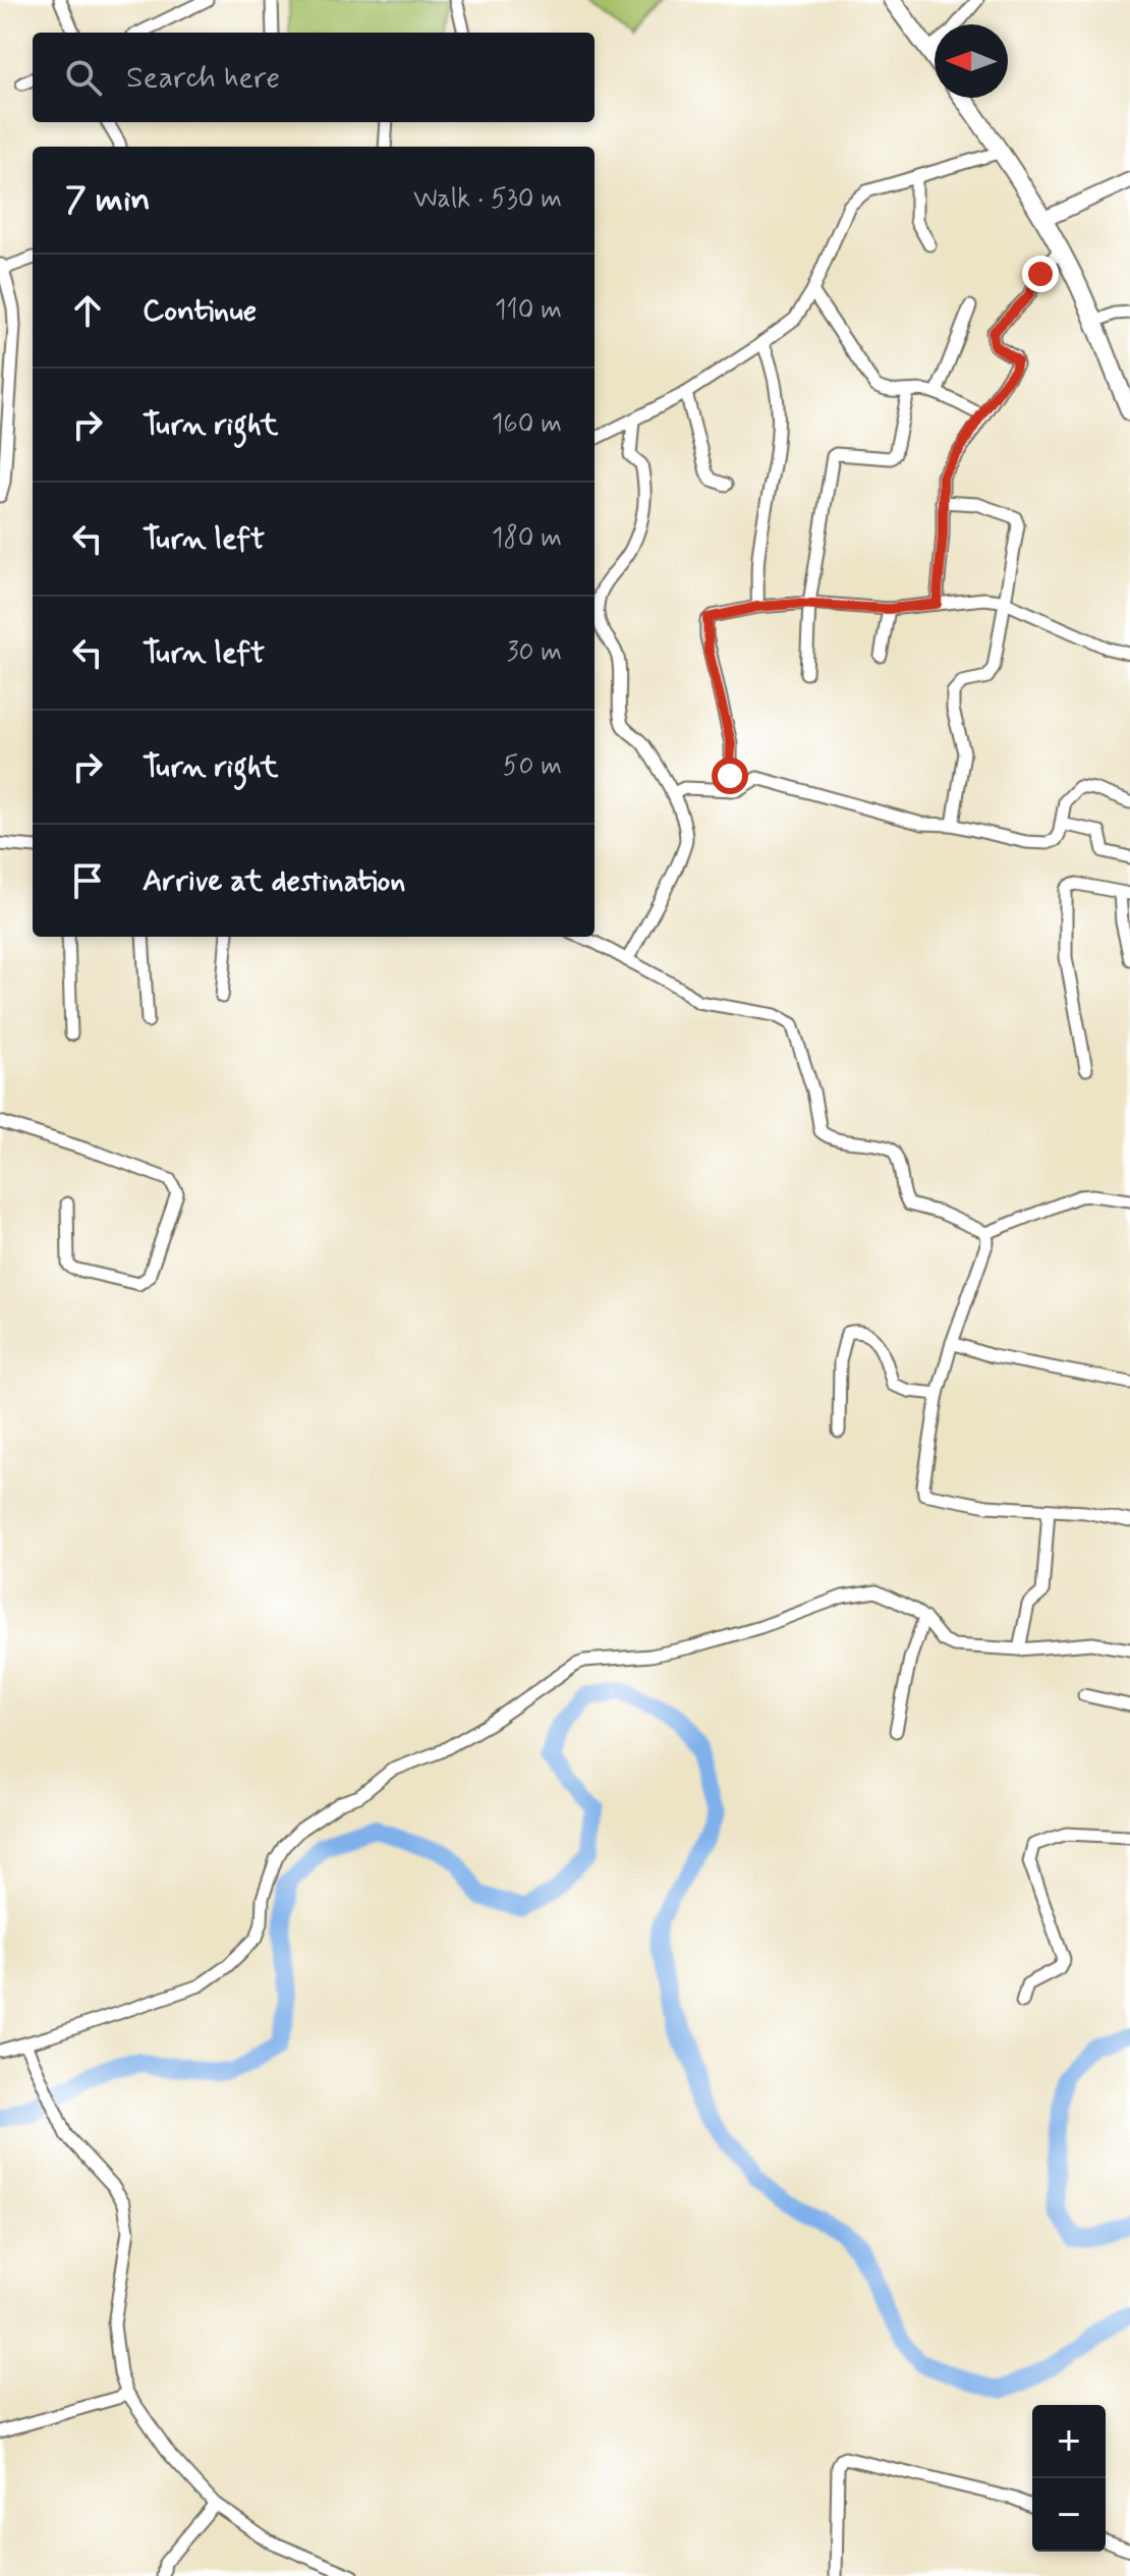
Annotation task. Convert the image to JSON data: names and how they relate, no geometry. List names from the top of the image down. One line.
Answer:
{"north":"left","page":{"search":"Search here","heading":["7 min","Walk · 530 m"],"list":[["Continue","110 m"],["Turn right","160 m"],["Turn left","180 m"],["Turn left","30 m"],["Turn right","50 m"],"Arrive at destination"],"map_buttons":["+","−"]}}
